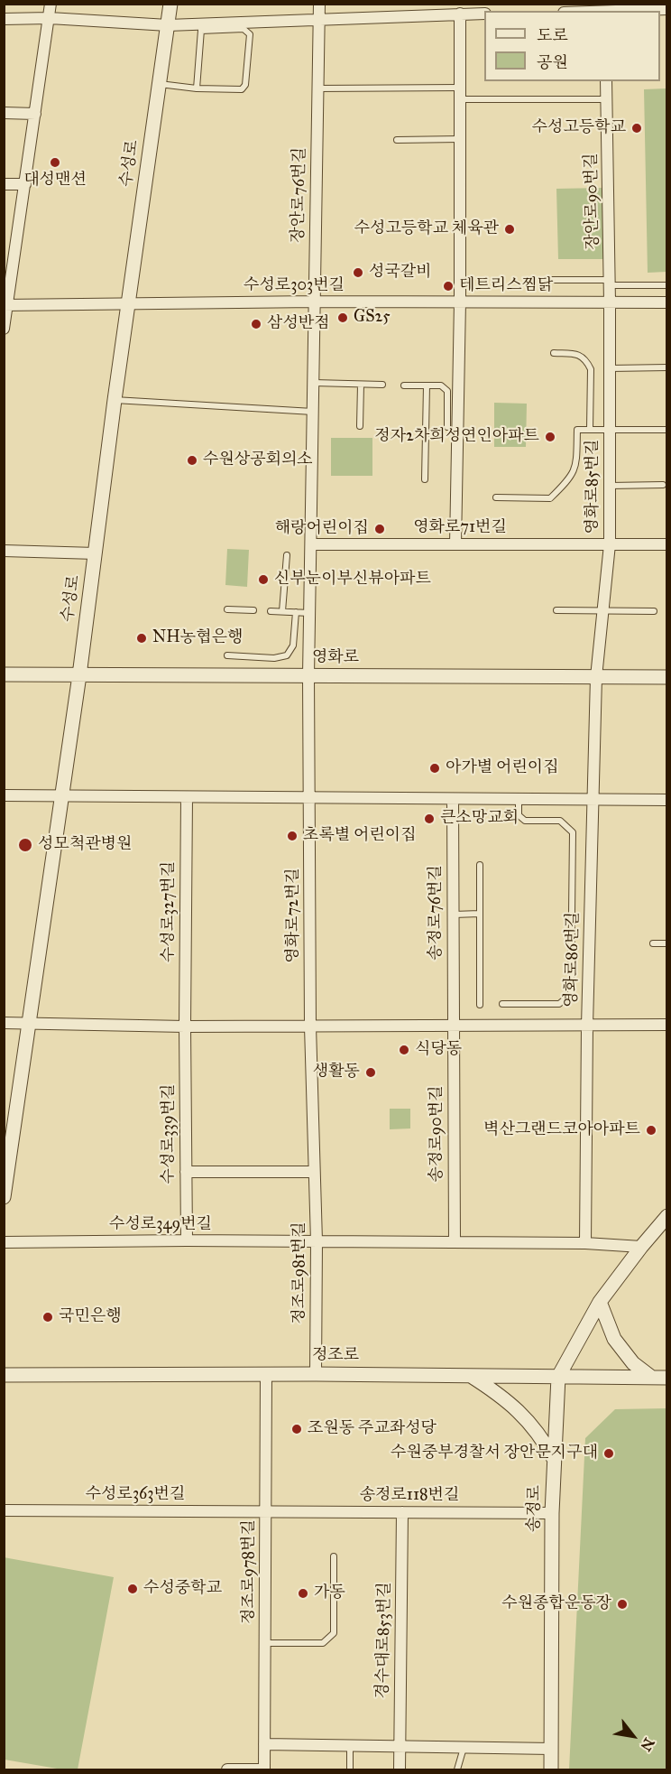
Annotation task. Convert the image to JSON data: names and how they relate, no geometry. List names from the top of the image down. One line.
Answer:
{"streets":{"street":["수성로","장안로76번길","장안로90번길","수성로303번길","영화로85번길","영화로71번길","영화로","수성로327번길","송정로76번길","영화로72번길","영화로86번길","수성로339번길","송정로90번길","수성로349번길","정조로981번길","정조로","수성로363번길","송정로118번길","송정로","정조로978번길","경수대로853번길"]},"crossings":[["수성로","수성로303번길"],["수성로","영화로"],["장안로76번길","수성로303번길"],["장안로90번길","수성로303번길"],["장안로90번길","영화로85번길"],["수성로303번길","영화로85번길"],["영화로85번길","영화로71번길"],["영화로85번길","영화로"],["영화로85번길","영화로86번길"],["영화로","영화로72번길"],["영화로","영화로86번길"],["수성로327번길","수성로339번길"],["송정로76번길","송정로90번길"],["영화로72번길","정조로981번길"],["영화로86번길","수성로349번길"],["수성로339번길","수성로349번길"],["송정로90번길","수성로349번길"],["수성로349번길","정조로981번길"],["수성로349번길","송정로"],["정조로981번길","정조로"],["정조로","송정로"],["정조로","정조로978번길"],["수성로363번길","송정로118번길"],["수성로363번길","정조로978번길"],["송정로118번길","송정로"],["송정로118번길","정조로978번길"],["송정로118번길","경수대로853번길"]],"places":["수성고등학교","대성맨션","수성고등학교 체육관","성국갈비","테트리스찜닭","GS25","삼성반점","정자2차희성연인아파트","수원상공회의소","해랑어린이집","신부눈이부신뷰아파트","NH농협은행","아가별 어린이집","큰소망교회","초록별 어린이집","성모척관병원","식당동","생활동","벽산그랜드코아아파트","국민은행","조원동 주교좌성당","수원중부경찰서 장안문지구대","수성중학교","가동","수원종합운동장"],"legend":["도로","공원"],"north":"bottom right"}
